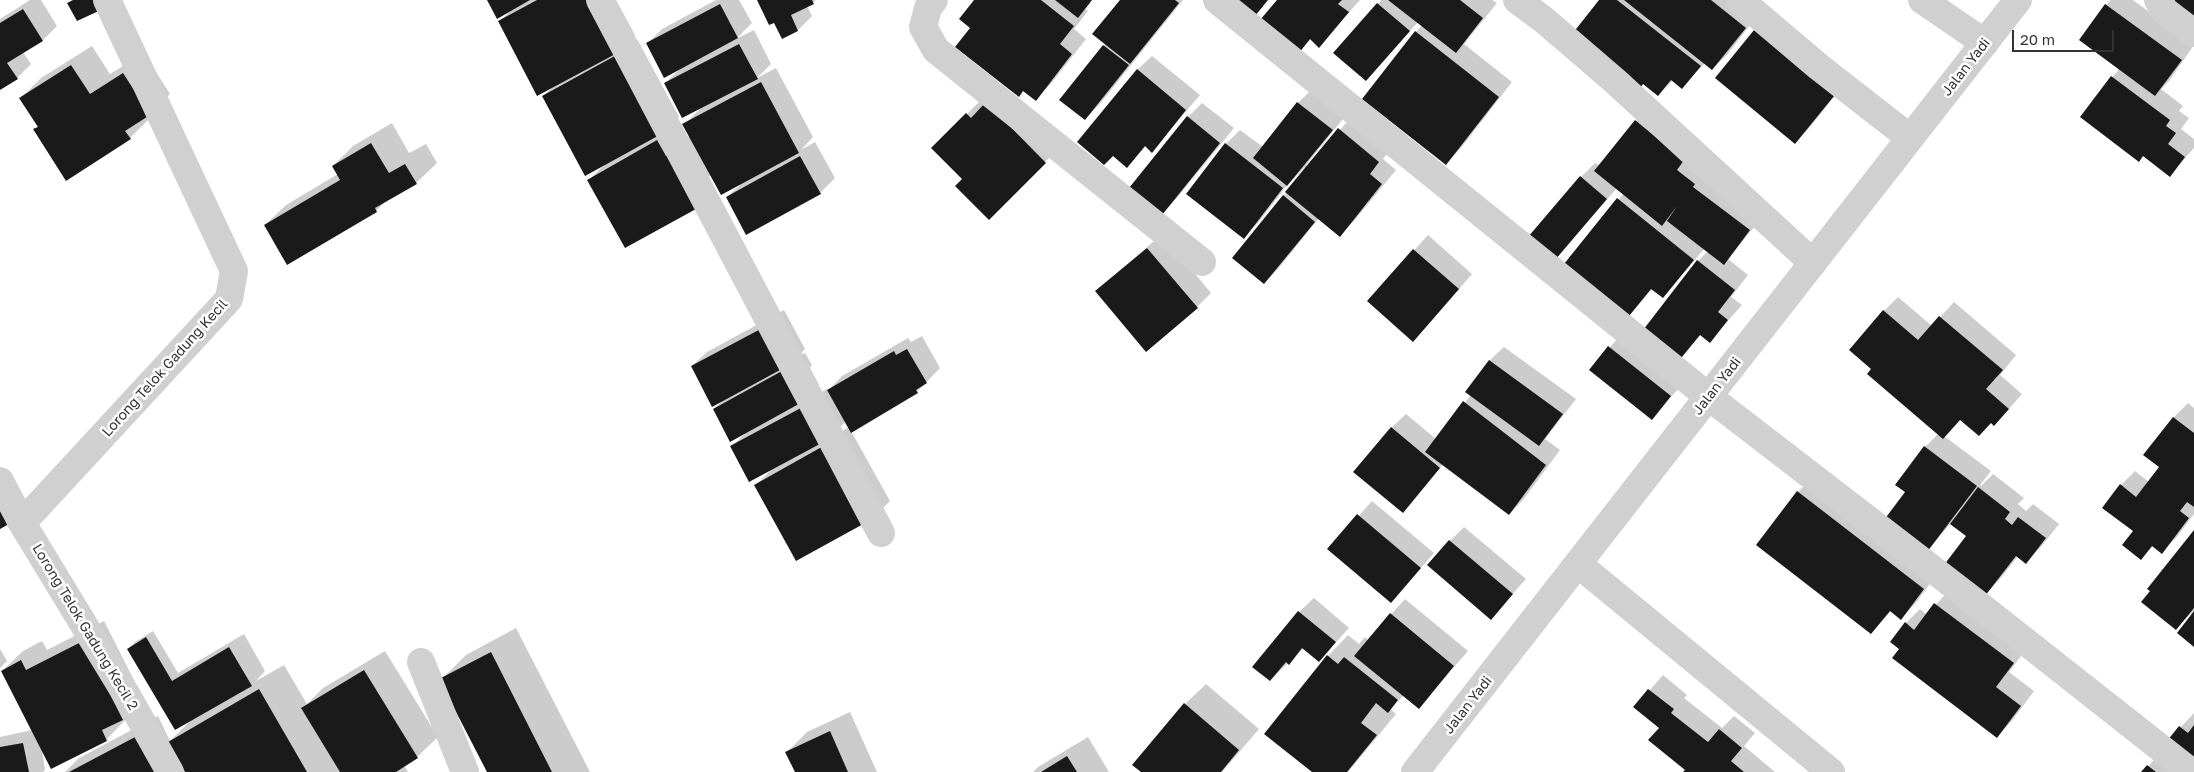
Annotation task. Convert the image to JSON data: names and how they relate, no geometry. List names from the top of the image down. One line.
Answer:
{"streets":{"street":["Jalan Yadi","Lorong Telok Gadung Kecil","Lorong Telok Gadung Kecil 2"]},"crossings":[["Lorong Telok Gadung Kecil","Lorong Telok Gadung Kecil 2"]],"scale_bar":"20 m"}
